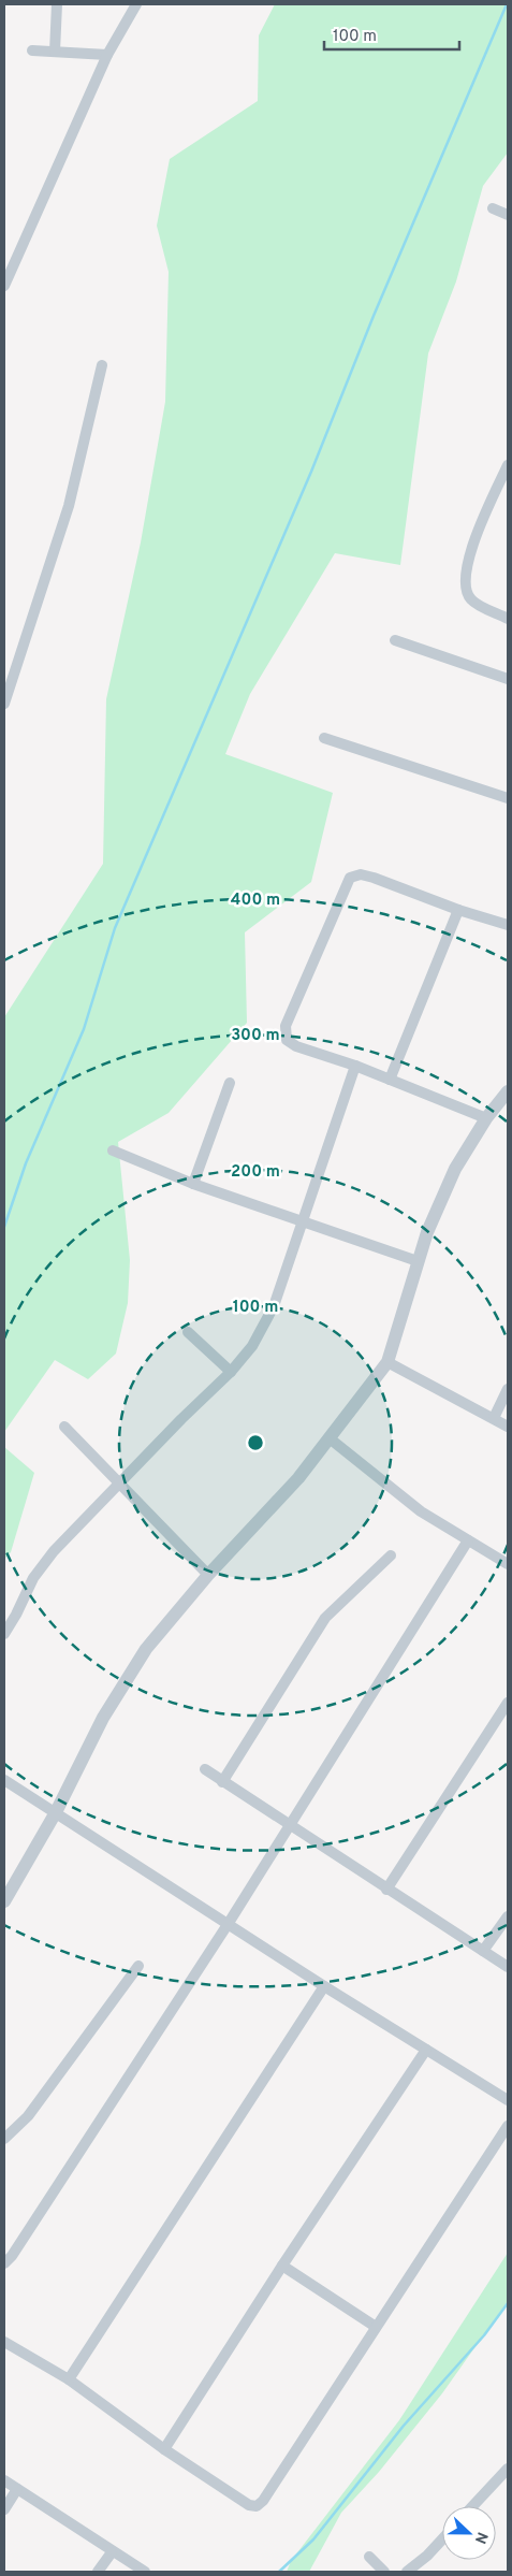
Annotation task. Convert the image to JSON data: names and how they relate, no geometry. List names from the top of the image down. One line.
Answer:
{"scale_bar":"100 m","north":"right","rings":["400 m","300 m","200 m","100 m"]}
